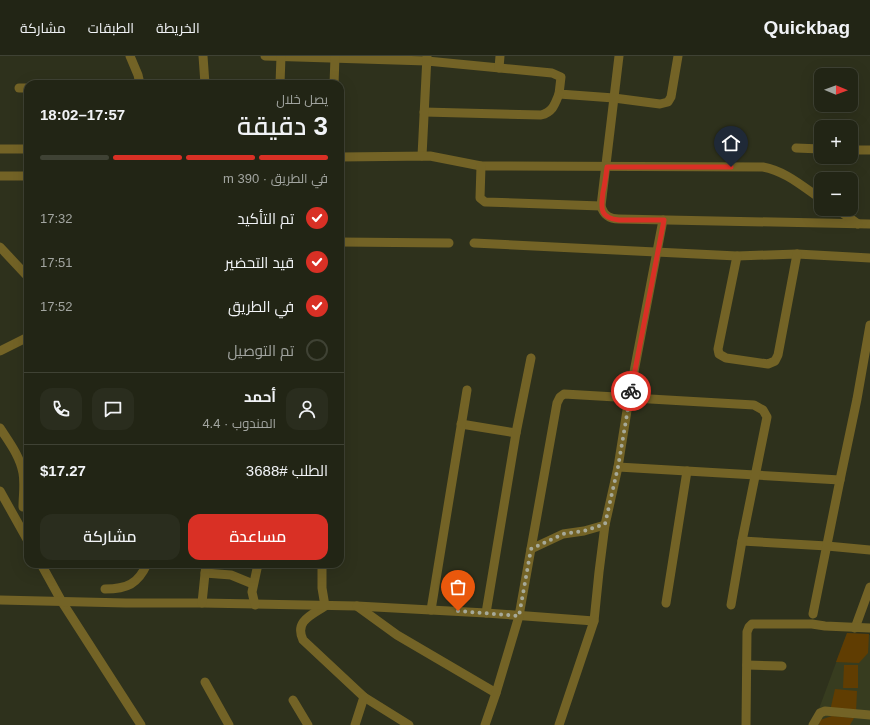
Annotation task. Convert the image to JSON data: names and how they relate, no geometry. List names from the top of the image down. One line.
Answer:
{"north":"right","page":{"header":"Quickbag","nav":["الخريطة","الطبقات","مشاركة"],"map_buttons":["+","−"],"heading":["3 دقيقة","يصل خلال","17:57–18:02"],"panel":["أحمد","المندوب · 4.4","الطلب #3688","$17.27"],"bar":"في الطريق · 390 m","list":[["تم التأكيد","17:32"],["قيد التحضير","17:51"],["في الطريق","17:52"],"تم التوصيل"],"buttons":["مساعدة","مشاركة"]}}
